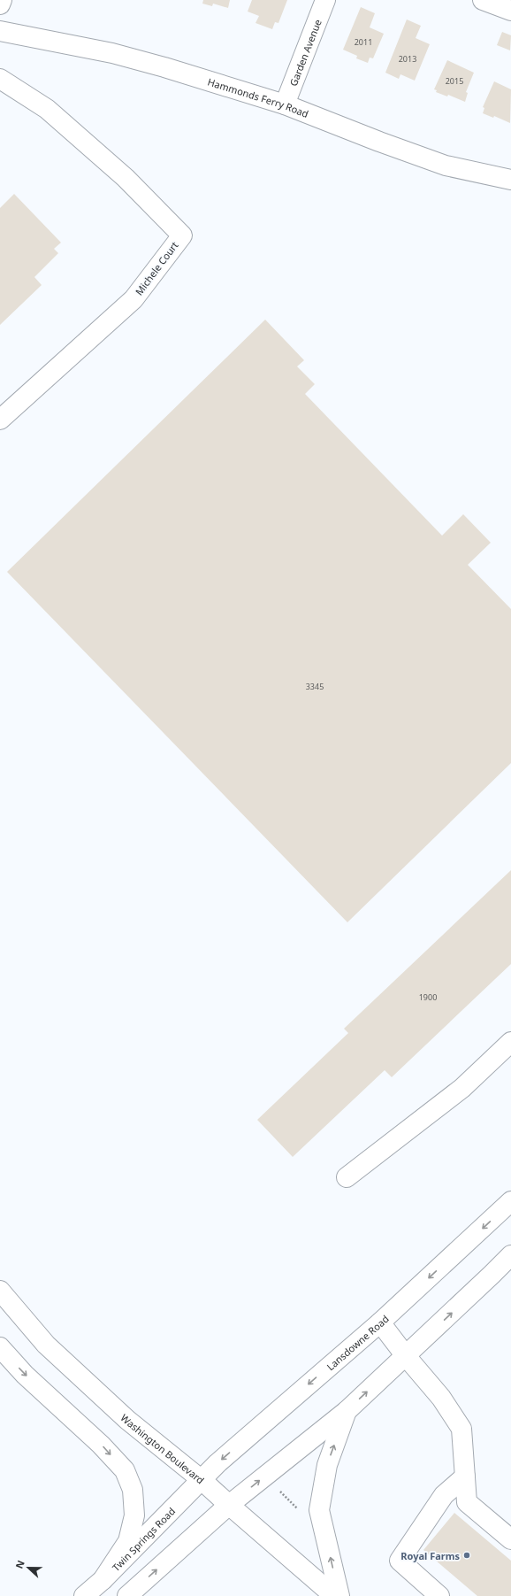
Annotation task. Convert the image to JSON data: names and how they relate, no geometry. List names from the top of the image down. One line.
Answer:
{"streets":{"street":["Garden Avenue","Hammonds Ferry Road","Michele Court","Lansdowne Road","Washington Boulevard","Twin Springs Road"]},"crossings":[["Garden Avenue","Hammonds Ferry Road"],["Lansdowne Road","Washington Boulevard"],["Lansdowne Road","Twin Springs Road"],["Washington Boulevard","Twin Springs Road"]],"places":["Royal Farms"],"house_numbers":["2011","2013","2015","3345","1900"],"north":"left"}
